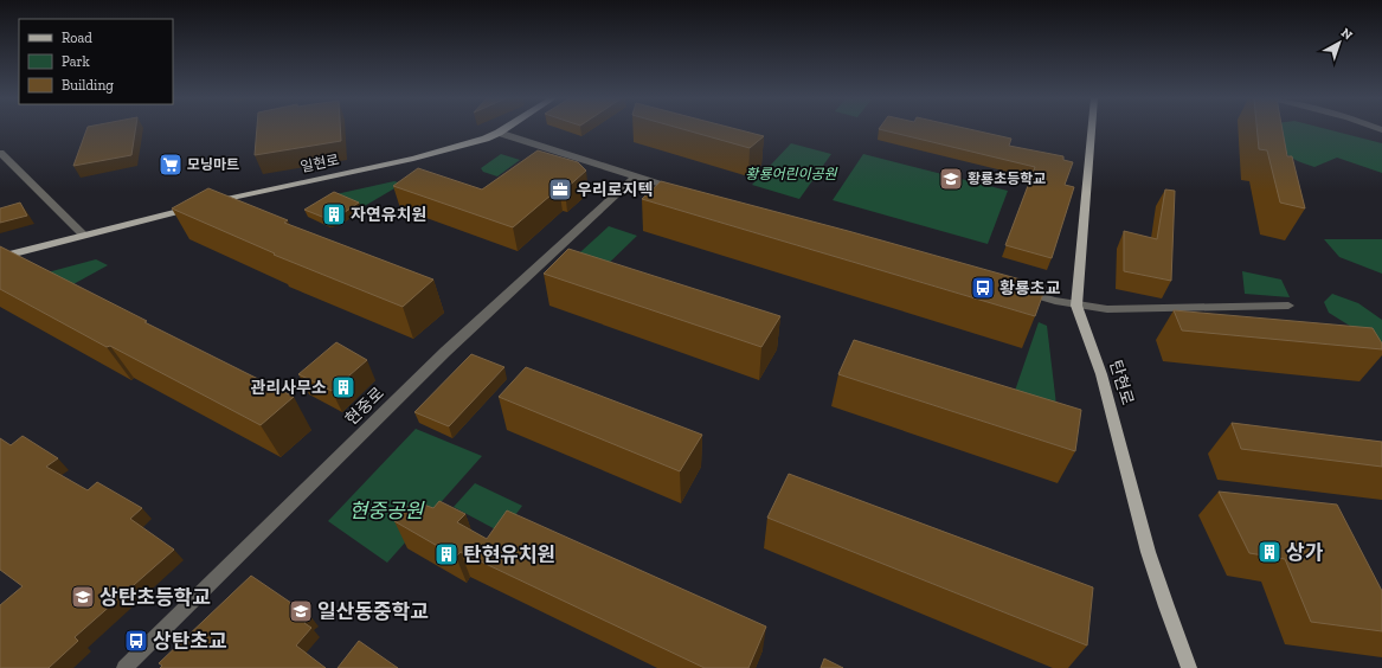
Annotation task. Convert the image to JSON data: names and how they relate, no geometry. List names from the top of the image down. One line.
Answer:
{"streets":{"main road":["일현로","탄현로"],"street":["현중로"]},"parks":["황룡어린이공원","현중공원"],"places":{"supermarket":["모닝마트"],"school or university":["황룡초등학교","상탄초등학교","일산동중학교"],"office":["우리로지텍"],"building":["자연유치원","관리사무소","상가","탄현유치원"],"bus stop":["황룡초교","상탄초교"]},"legend":["Road","Park","Building"],"north":"top right"}
